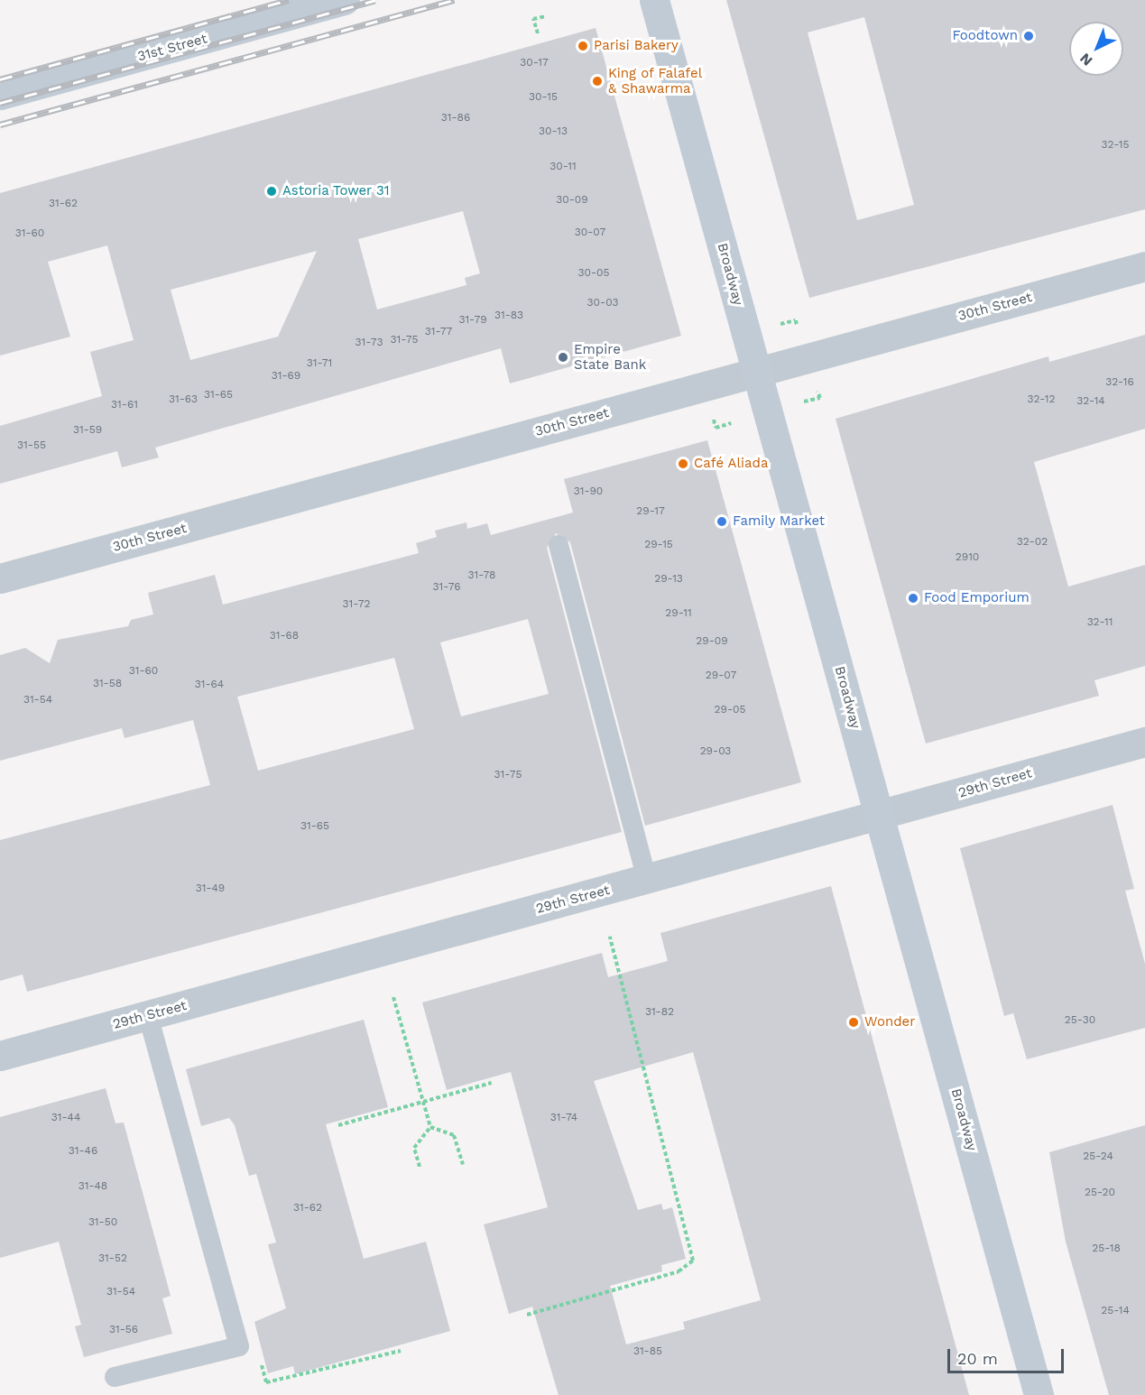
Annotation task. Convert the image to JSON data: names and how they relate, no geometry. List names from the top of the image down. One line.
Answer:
{"streets":{"main road":["31st Street","Broadway"],"street":["30th Street","29th Street"]},"crossings":[["Broadway","30th Street"],["Broadway","29th Street"]],"places":["Foodtown","Parisi Bakery","King of Falafel & Shawarma","Astoria Tower 31","Empire State Bank","Café Aliada","Family Market","Food Emporium","Wonder"],"house_numbers":["30-17","30-15","31-86","30-13","32-15","30-11","30-09","31-62","30-07","31-60","30-05","30-03","31-83","31-79","31-77","31-75","31-73","31-71","31-69","32-16","31-65","31-63","32-12","32-14","31-61","31-59","31-55","31-90","29-17","32-02","29-15","2910","31-78","29-13","31-76","31-72","29-11","32-11","31-68","29-09","31-60","29-07","31-58","31-64","31-54","29-05","29-03","31-75","31-65","31-49","31-82","25-30","31-44","31-74","31-46","25-24","31-48","25-20","31-62","31-50","25-18","31-52","31-54","25-14","31-56","31-85"],"scale_bar":"20 m","north":"bottom left"}
